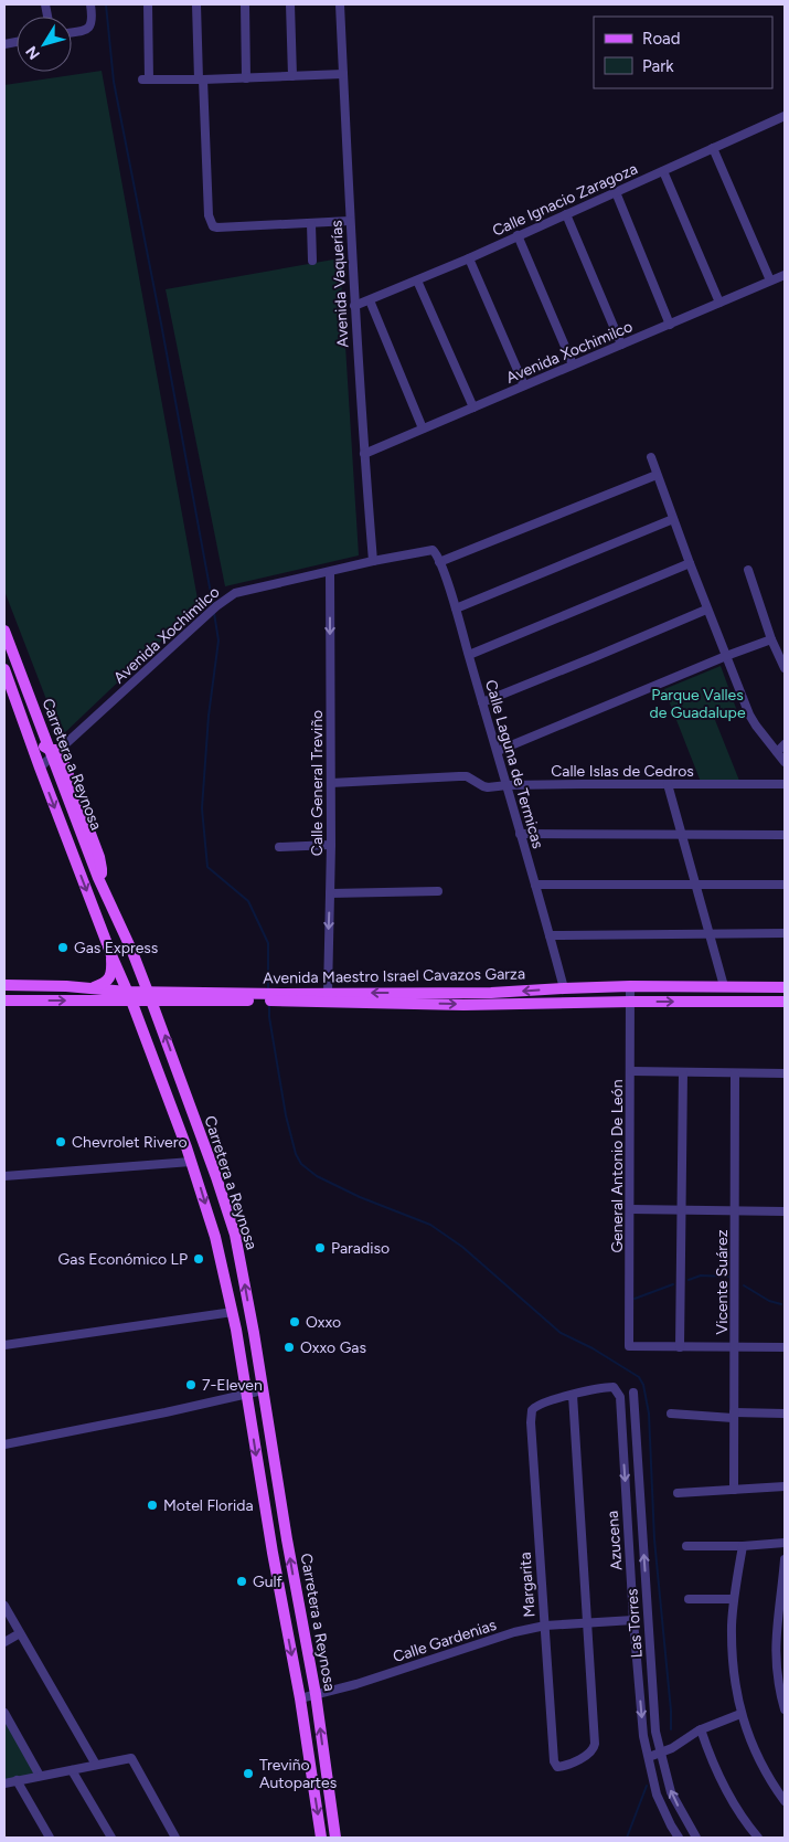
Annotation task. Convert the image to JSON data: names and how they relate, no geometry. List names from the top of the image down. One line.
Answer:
{"streets":{"main road":["Carretera a Reynosa","Avenida Maestro Israel Cavazos Garza"],"street":["Calle Ignacio Zaragoza","Avenida Vaquerías","Avenida Xochimilco","Calle Laguna de Termicas","Calle Islas de Cedros","Calle General Treviño","General Antonio De León","Vicente Suárez","Azucena","Margarita","Las Torres","Calle Gardenias"]},"crossings":[["Calle Ignacio Zaragoza","Avenida Vaquerías"],["Avenida Vaquerías","Avenida Xochimilco"],["Avenida Xochimilco","Carretera a Reynosa"],["Avenida Xochimilco","Calle Laguna de Termicas"],["Avenida Xochimilco","Calle General Treviño"],["Carretera a Reynosa","Avenida Maestro Israel Cavazos Garza"],["Carretera a Reynosa","Calle Gardenias"],["Calle Laguna de Termicas","Calle Islas de Cedros"],["Calle Laguna de Termicas","Avenida Maestro Israel Cavazos Garza"],["Calle Islas de Cedros","Calle General Treviño"],["Calle General Treviño","Avenida Maestro Israel Cavazos Garza"],["Avenida Maestro Israel Cavazos Garza","General Antonio De León"],["Azucena","Margarita"],["Azucena","Calle Gardenias"],["Margarita","Calle Gardenias"]],"one_way":["Calle General Treviño"],"parks":["Parque Valles de Guadalupe"],"places":["Gas Express","Chevrolet Rivero","Paradiso","Gas Económico LP","Oxxo","Oxxo Gas","7-Eleven","Motel Florida","Gulf","Treviño Autopartes"],"legend":["Road","Park"],"north":"bottom left"}
